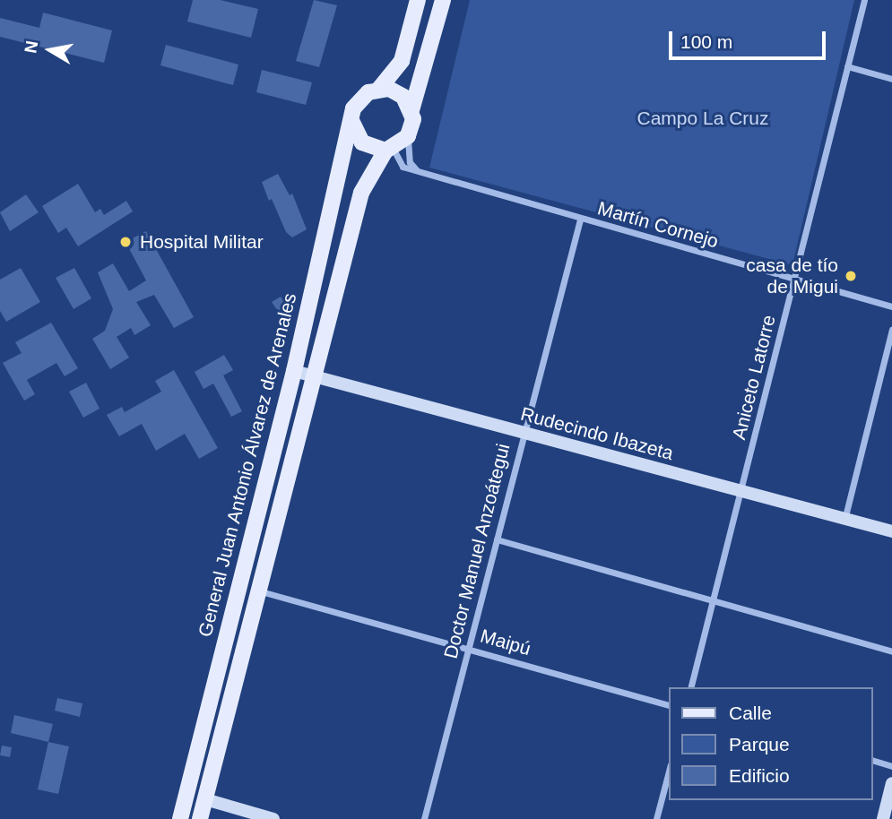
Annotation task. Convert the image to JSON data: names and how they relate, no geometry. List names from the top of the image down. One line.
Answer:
{"streets":{"main road":["General Juan Antonio Álvarez de Arenales"],"street":["Martín Cornejo","Aniceto Latorre","Rudecindo Ibazeta","Doctor Manuel Anzoátegui","Maipú"]},"crossings":[["Martín Cornejo","Aniceto Latorre"],["Martín Cornejo","General Juan Antonio Álvarez de Arenales"],["Martín Cornejo","Doctor Manuel Anzoátegui"],["Aniceto Latorre","Rudecindo Ibazeta"],["Rudecindo Ibazeta","General Juan Antonio Álvarez de Arenales"],["Rudecindo Ibazeta","Doctor Manuel Anzoátegui"],["Doctor Manuel Anzoátegui","Maipú"]],"parks":["Campo La Cruz"],"places":["Hospital Militar","casa de tío de Migui"],"legend":["Calle","Parque","Edificio"],"scale_bar":"100 m","north":"left"}
